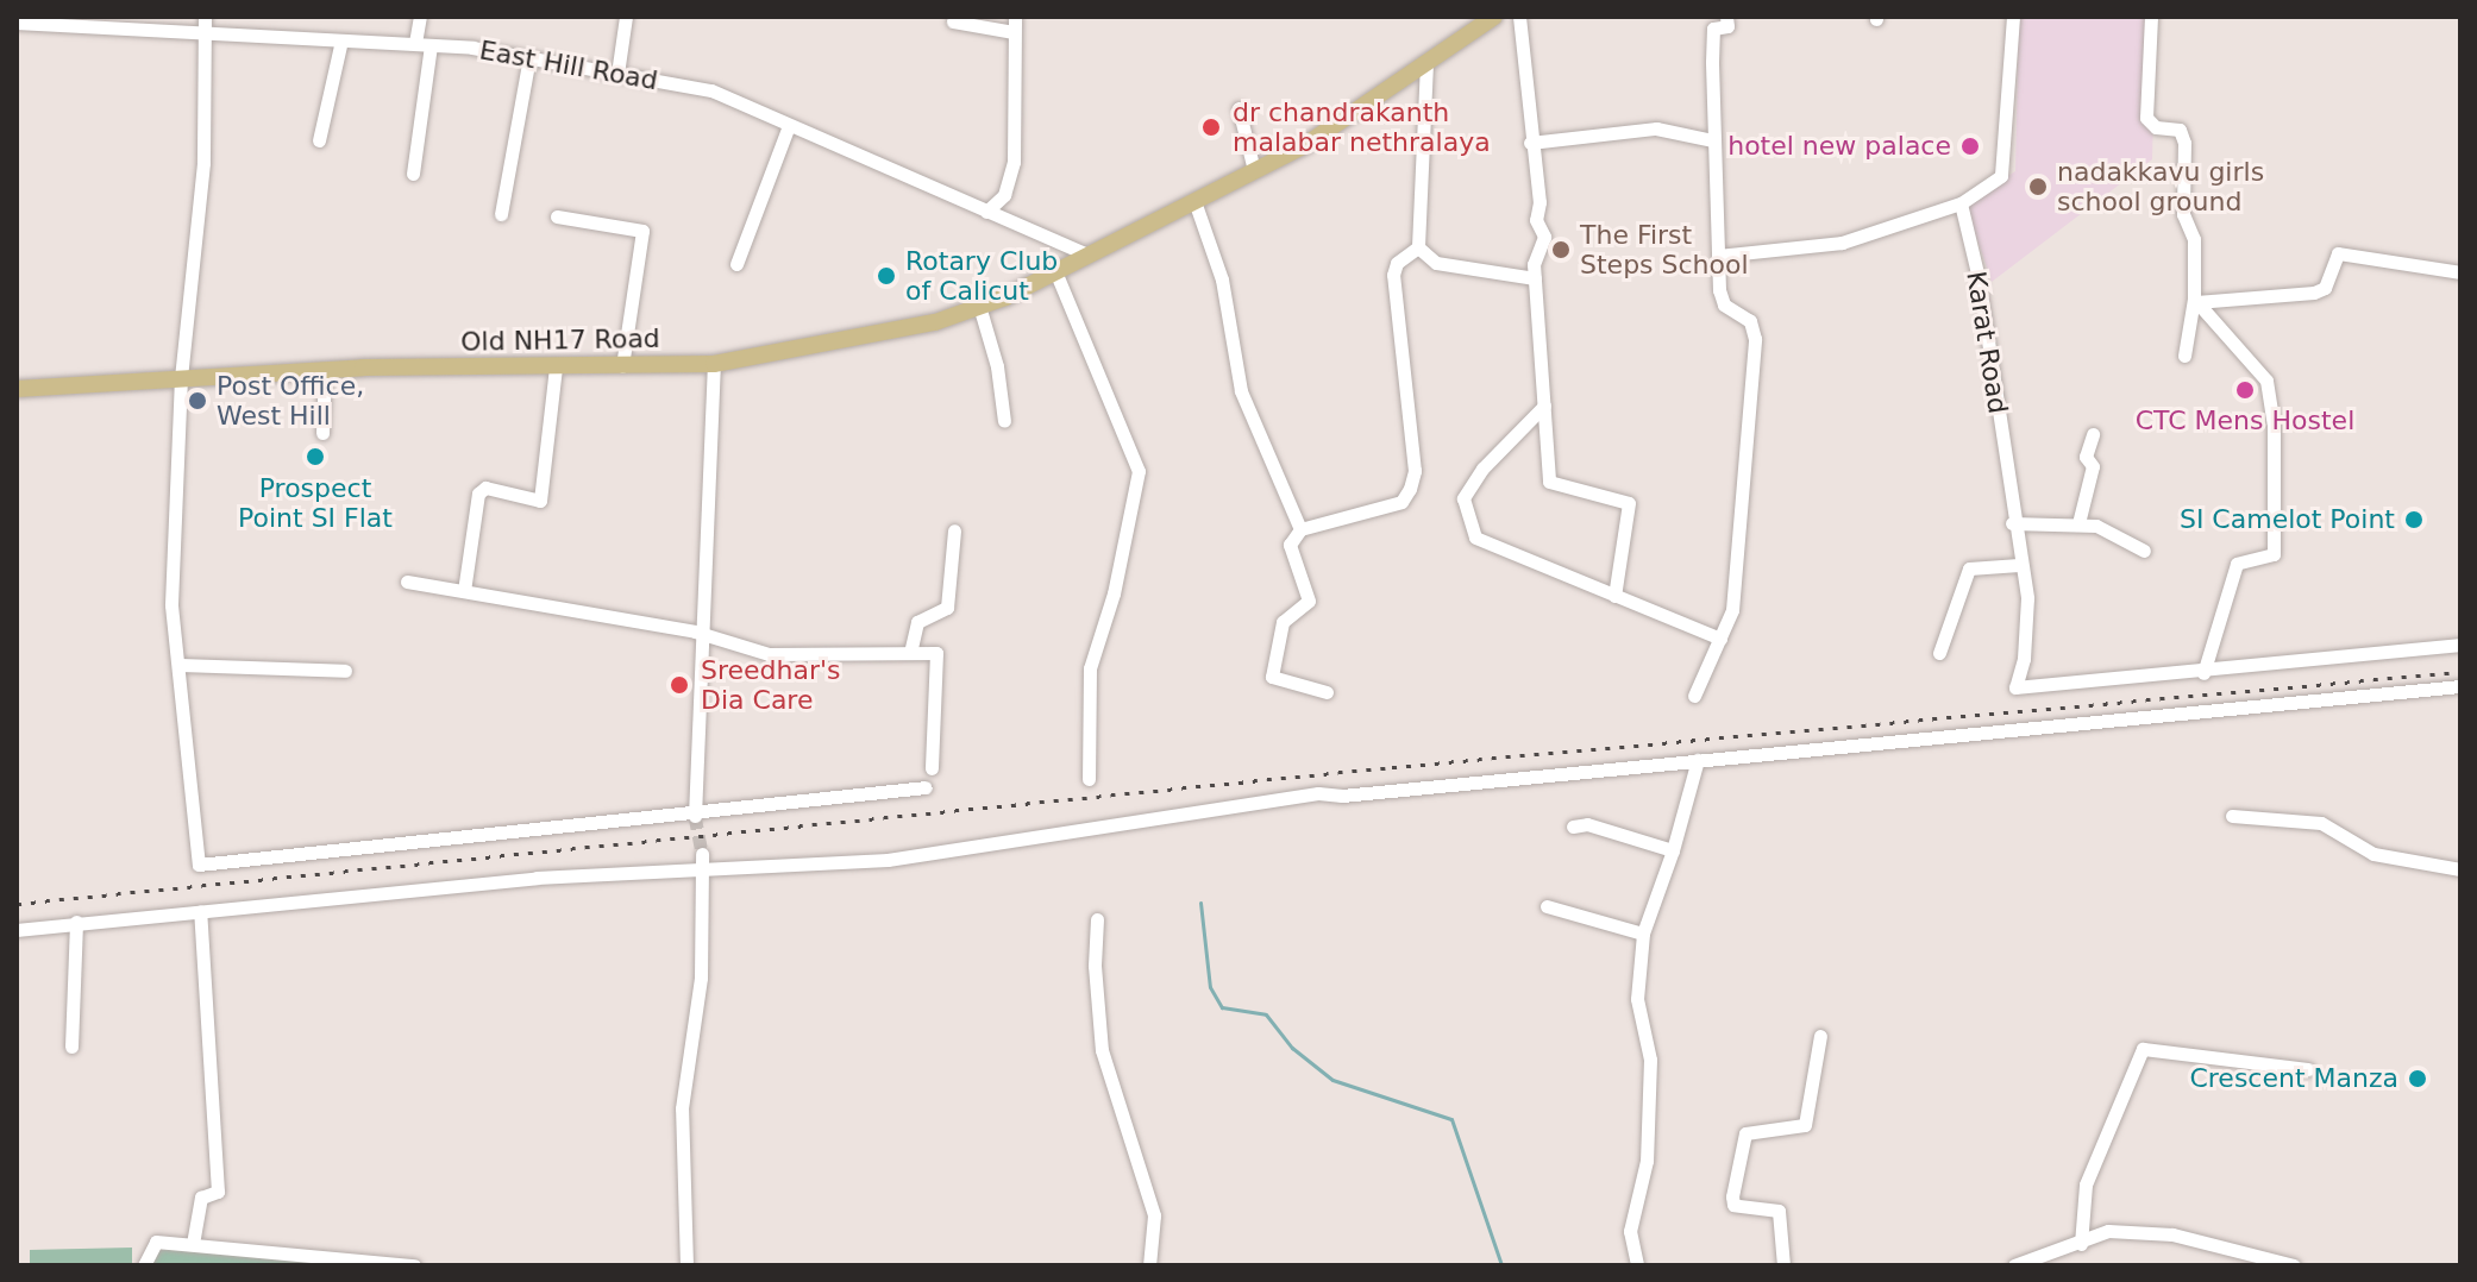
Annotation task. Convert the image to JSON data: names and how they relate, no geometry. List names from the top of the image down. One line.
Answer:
{"streets":{"main road":["Old NH17 Road"],"street":["East Hill Road","Karat Road"]},"crossings":[["East Hill Road","Old NH17 Road"]],"places":["dr chandrakanth malabar nethralaya","hotel new palace","nadakkavu girls school ground","The First Steps School","Rotary Club of Calicut","CTC Mens Hostel","Post Office, West Hill","Prospect Point SI Flat","SI Camelot Point","Sreedhar's Dia Care","Crescent Manza"]}
